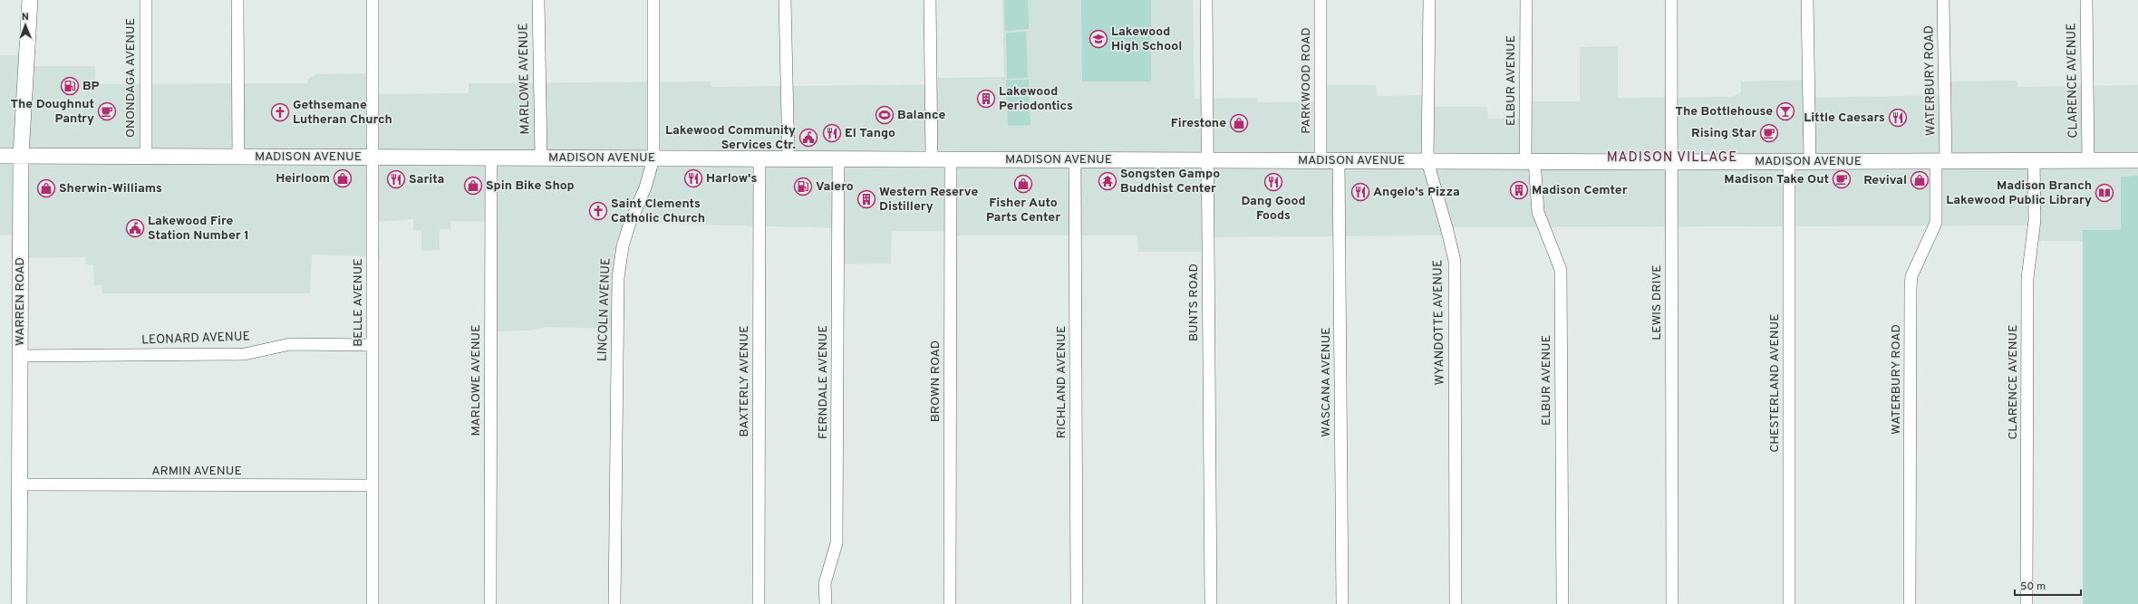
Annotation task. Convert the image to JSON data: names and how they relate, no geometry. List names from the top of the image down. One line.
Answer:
{"streets":{"main road":["MADISON AVENUE","WARREN ROAD"],"street":["ONONDAGA AVENUE","MARLOWE AVENUE","PARKWOOD ROAD","ELBUR AVENUE","WATERBURY ROAD","CLARENCE AVENUE","BELLE AVENUE","BUNTS ROAD","LEWIS DRIVE","LINCOLN AVENUE","WYANDOTTE AVENUE","LEONARD AVENUE","BAXTERLY AVENUE","BROWN ROAD","FERNDALE AVENUE","RICHLAND AVENUE","WASCANA AVENUE","CHESTERLAND AVENUE","ARMIN AVENUE"]},"crossings":[["ONONDAGA AVENUE","MADISON AVENUE"],["MARLOWE AVENUE","MADISON AVENUE"],["PARKWOOD ROAD","MADISON AVENUE"],["ELBUR AVENUE","MADISON AVENUE"],["WATERBURY ROAD","MADISON AVENUE"],["CLARENCE AVENUE","MADISON AVENUE"],["MADISON AVENUE","WARREN ROAD"],["MADISON AVENUE","BELLE AVENUE"],["MADISON AVENUE","BUNTS ROAD"],["MADISON AVENUE","LEWIS DRIVE"],["MADISON AVENUE","LINCOLN AVENUE"],["MADISON AVENUE","WYANDOTTE AVENUE"],["MADISON AVENUE","BAXTERLY AVENUE"],["MADISON AVENUE","BROWN ROAD"],["MADISON AVENUE","FERNDALE AVENUE"],["MADISON AVENUE","RICHLAND AVENUE"],["MADISON AVENUE","WASCANA AVENUE"],["MADISON AVENUE","CHESTERLAND AVENUE"],["WARREN ROAD","LEONARD AVENUE"],["WARREN ROAD","ARMIN AVENUE"],["BELLE AVENUE","LEONARD AVENUE"],["BELLE AVENUE","ARMIN AVENUE"]],"districts":["MADISON VILLAGE"],"places":{"school or university":["Lakewood High School"],"fuel station":["BP","Valero"],"building":["Lakewood Periodontics","Madison Cemter","Western Reserve Distillery"],"cafe":["The Doughnut Pantry","Rising Star","Madison Take Out"],"bar":["The Bottlehouse"],"church":["Gethsemane Lutheran Church","Saint Clements Catholic Church"],"sports":["Balance"],"restaurant":["Little Caesars","El Tango","Harlow's","Sarita","Dang Good Foods","Angelo's Pizza"],"shop":["Firestone","Heirloom","Revival","Fisher Auto Parts Center","Spin Bike Shop","Sherwin-Williams"],"public building":["Lakewood Community Services Ctr.","Lakewood Fire Station Number 1"],"temple":["Songsten Gampo Buddhist Center"],"library":["Madison Branch Lakewood Public Library"]},"scale_bar":"50 m","north":"top"}
